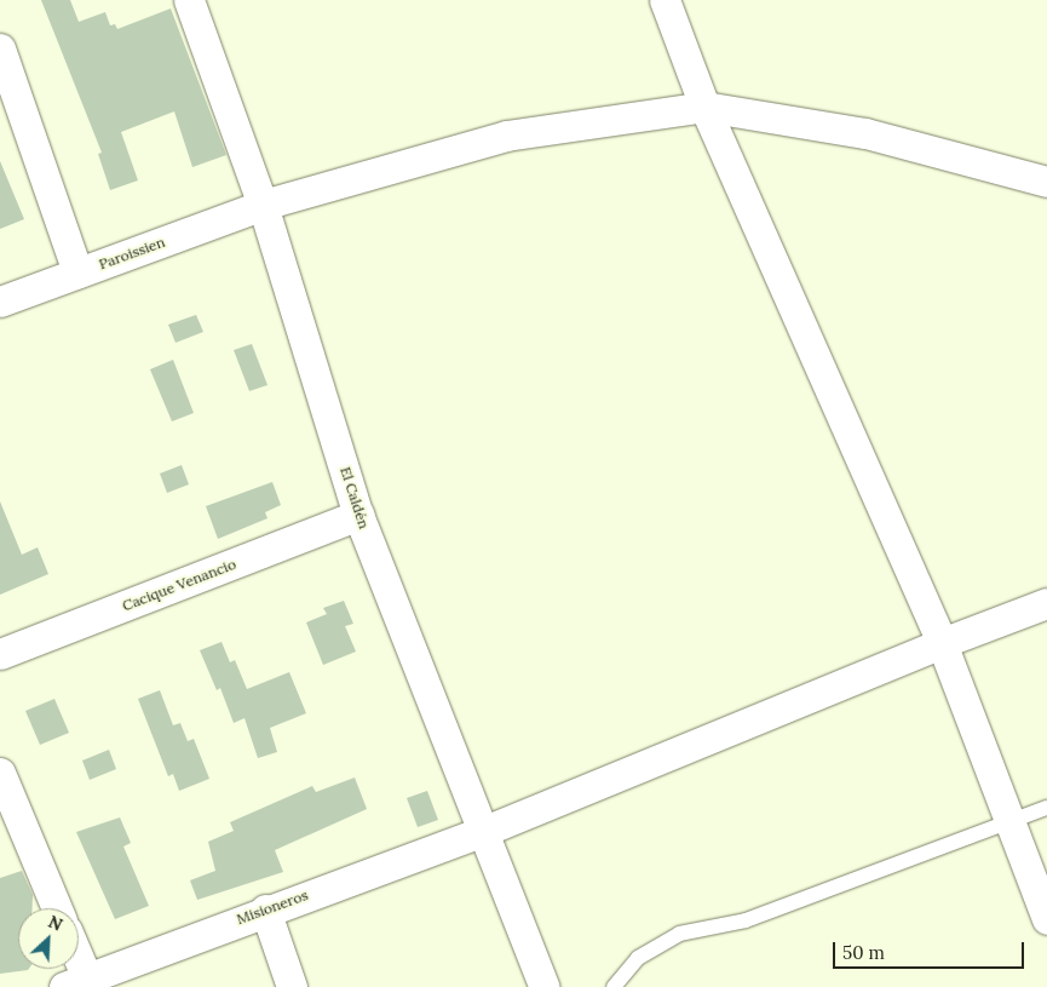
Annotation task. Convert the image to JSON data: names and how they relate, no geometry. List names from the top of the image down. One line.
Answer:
{"streets":{"street":["Paroissien","El Caldén","Cacique Venancio","Misioneros"]},"crossings":[["Paroissien","El Caldén"],["El Caldén","Cacique Venancio"],["El Caldén","Misioneros"]],"scale_bar":"50 m","north":"top right"}
